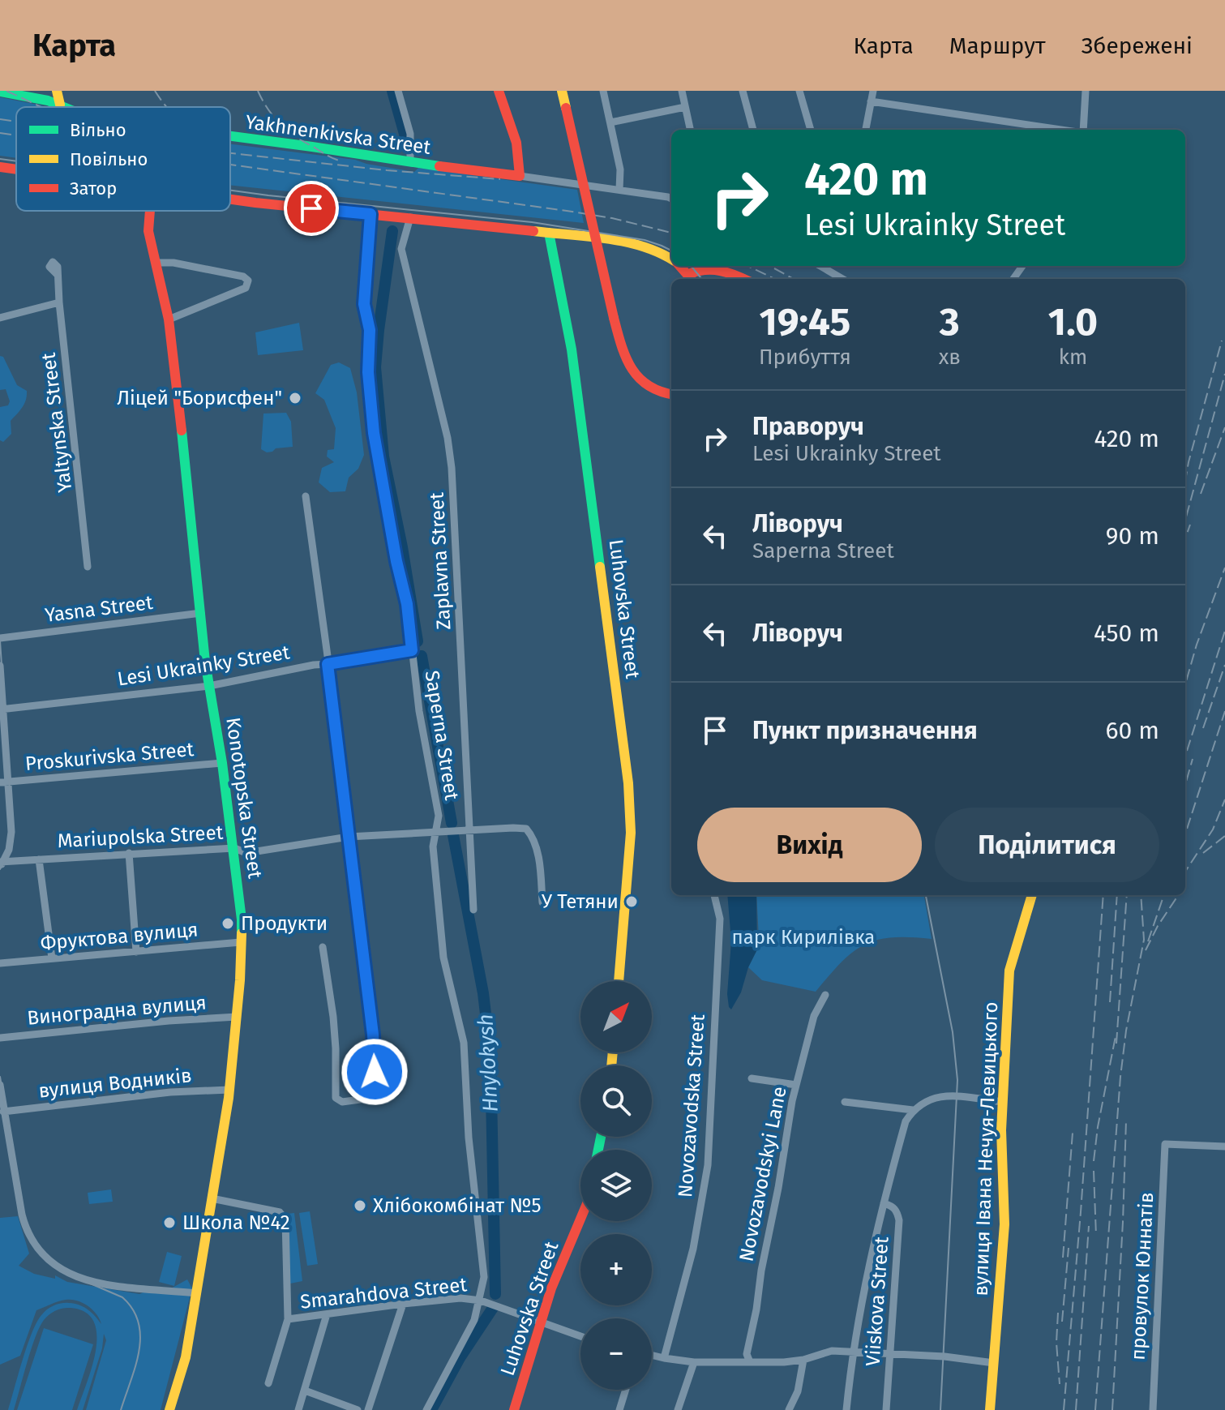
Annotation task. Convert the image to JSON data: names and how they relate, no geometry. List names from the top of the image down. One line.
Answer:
{"streets":{"street":["Yakhnenkivska Street","Yaltynska Street","Zaplavna Street","Yasna Street","Luhovska Street","Lesi Ukrainky Street","Saperna Street","Proskurivska Street","Konotopska Street","Mariupolska Street","Фруктова вулиця","Виноградна вулиця","вулиця Водників","Novozavodska Street","вулиця Івана Нечуя-Левицького","Novozavodskyi Lane","провулок Юннатів","Smarahdova Street","Viiskova Street"]},"crossings":[["Zaplavna Street","Mariupolska Street"],["Yasna Street","Konotopska Street"],["Luhovska Street","Smarahdova Street"],["Lesi Ukrainky Street","Saperna Street"],["Lesi Ukrainky Street","Konotopska Street"],["Saperna Street","Mariupolska Street"],["Saperna Street","Smarahdova Street"],["Proskurivska Street","Konotopska Street"],["Konotopska Street","Mariupolska Street"],["Konotopska Street","Фруктова вулиця"],["Konotopska Street","Виноградна вулиця"],["Konotopska Street","вулиця Водників"]],"water":["Hnylokysh"],"parks":["парк Кирилівка"],"places":["Ліцей \"Борисфен\"","У Тетяни","Продукти","Хлібокомбінат №5","Школа №42"],"legend":["Вільно","Повільно","Затор"],"north":"top right","page":{"header":"Карта","nav":["Карта","Маршрут","Збережені"],"turn":["420 m","Lesi Ukrainky Street"],"eta":["19:45","Прибуття","3","хв","1.0","km"],"list":[{"name":"Праворуч","note":"Lesi Ukrainky Street","value":"420 m"},{"name":"Ліворуч","note":"Saperna Street","value":"90 m"},{"name":"Ліворуч","value":"450 m"},{"name":"Пункт призначення","value":"60 m"}],"buttons":["Вихід","Поділитися"],"map_buttons":["+","−"]}}
